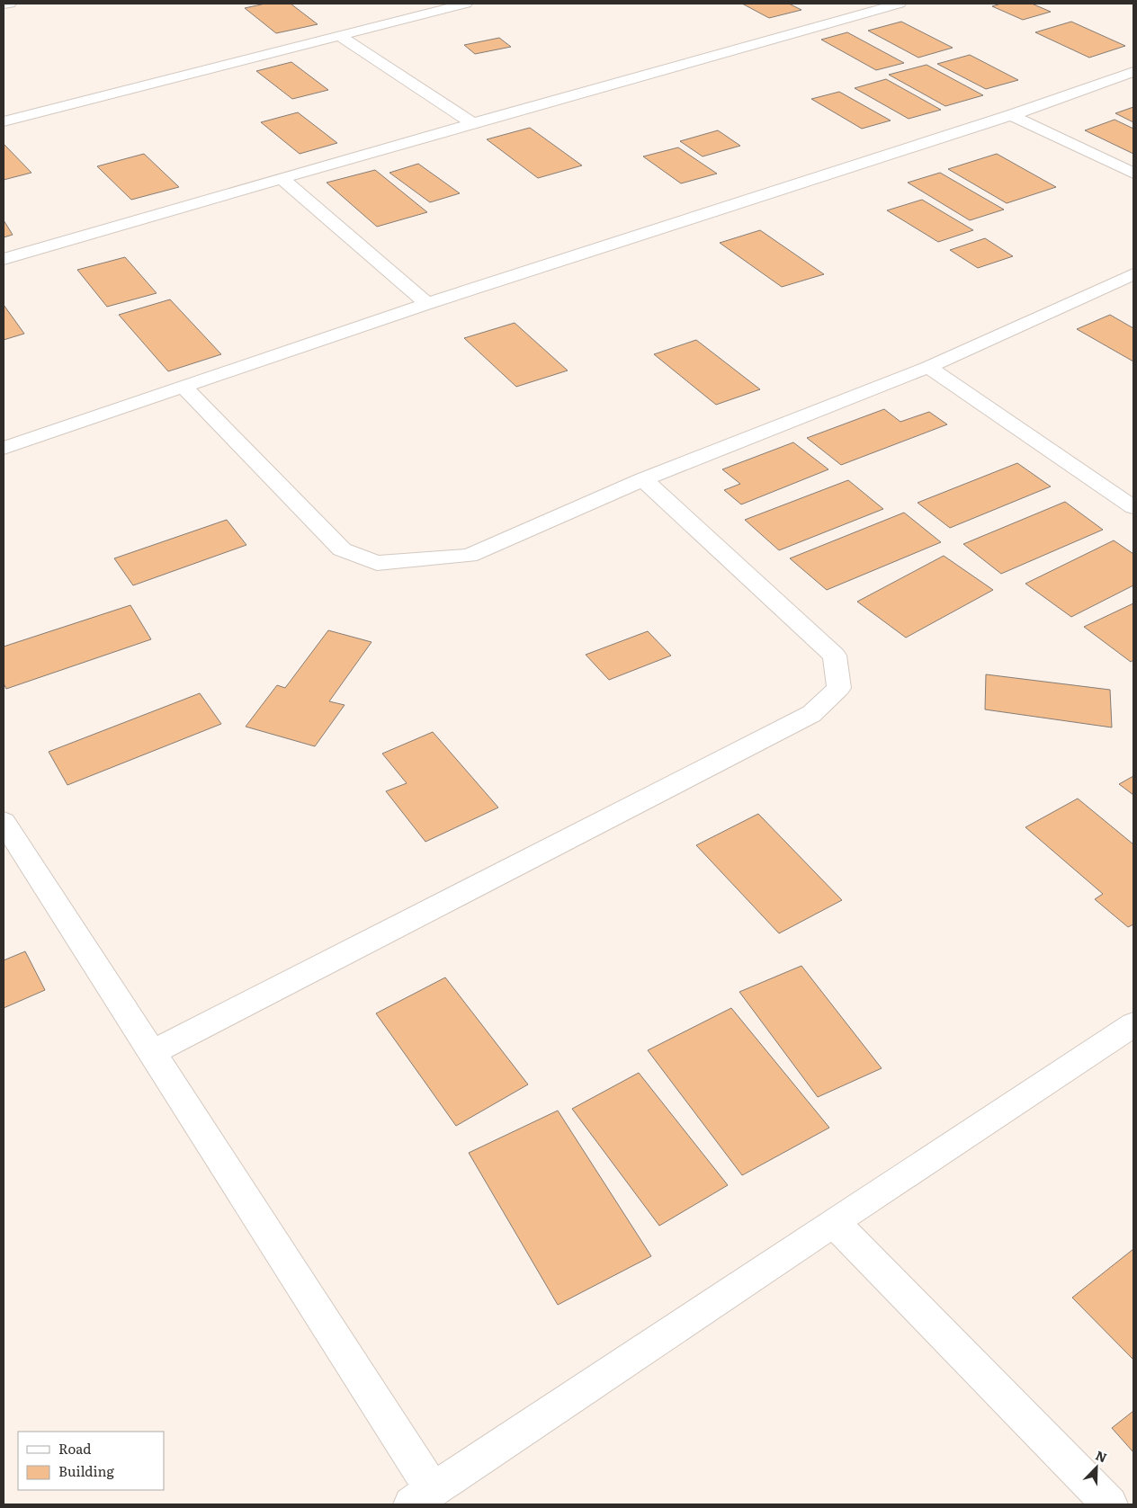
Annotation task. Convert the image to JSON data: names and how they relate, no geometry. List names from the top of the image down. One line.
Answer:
{"legend":["Road","Building"],"north":"top right"}
